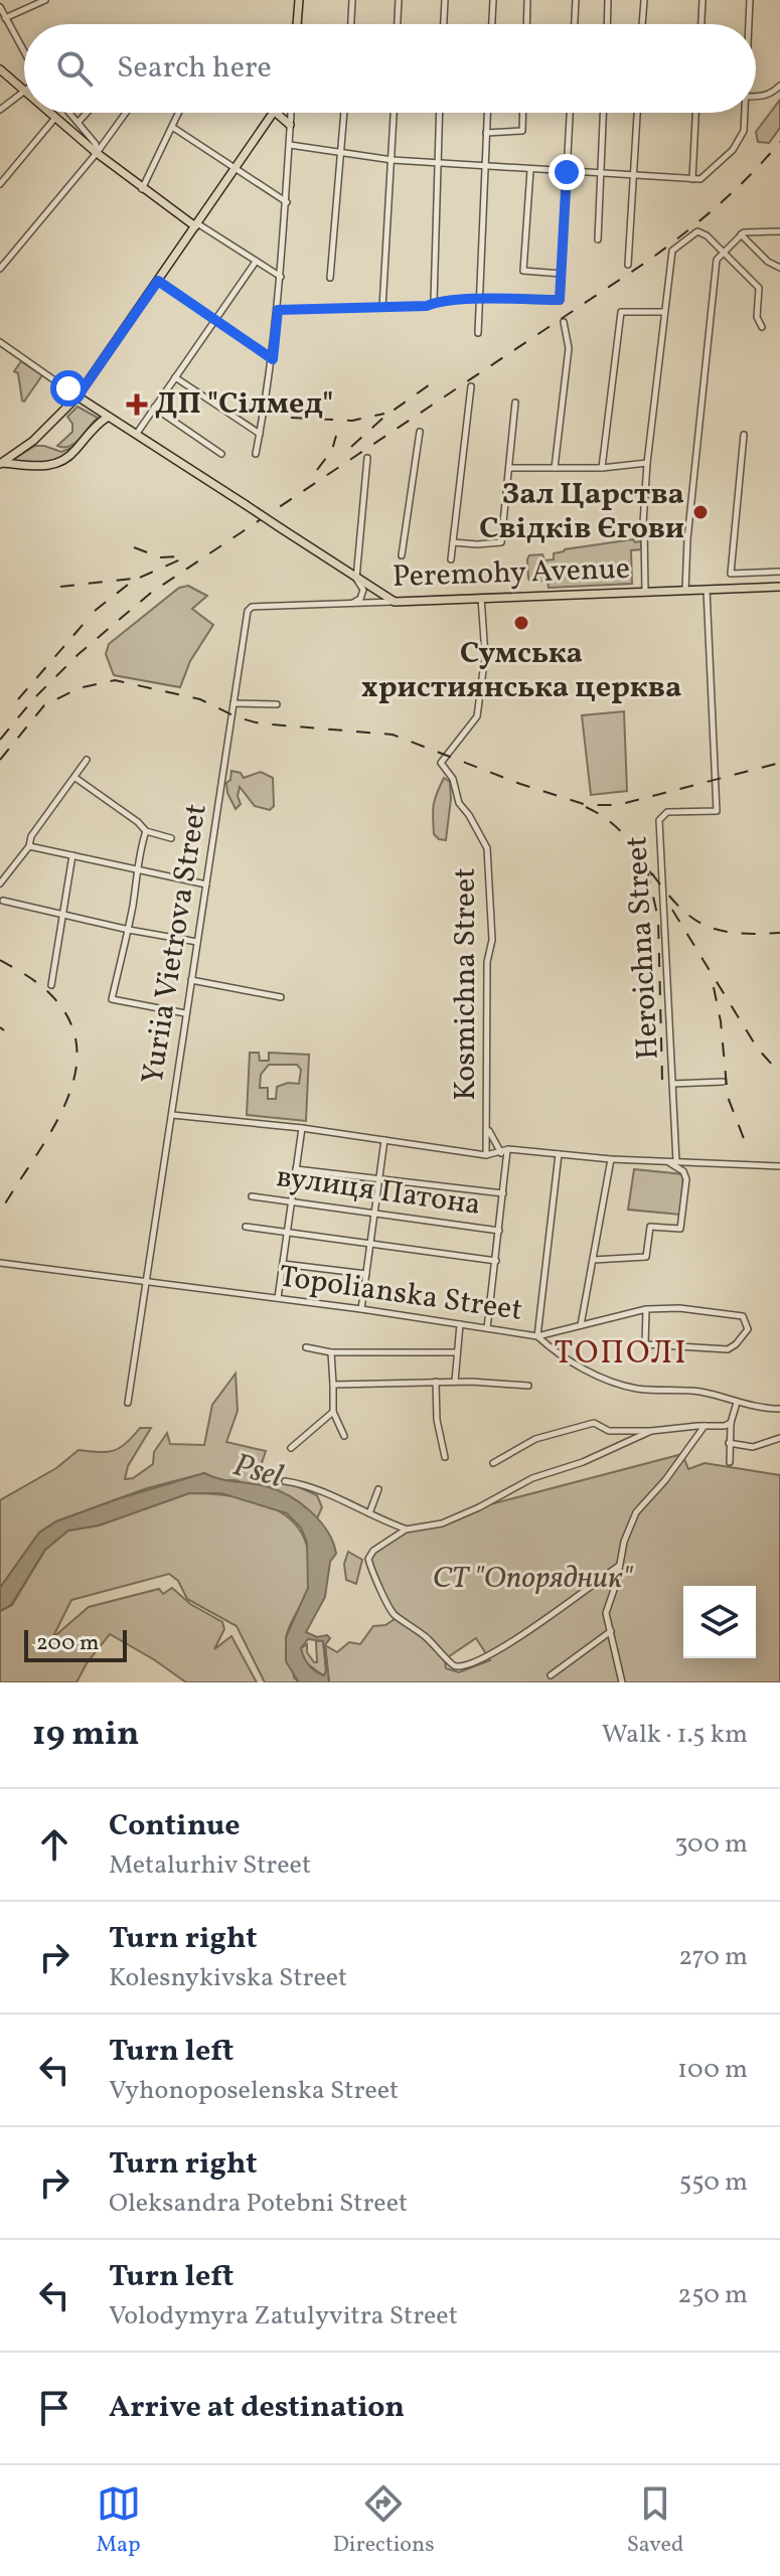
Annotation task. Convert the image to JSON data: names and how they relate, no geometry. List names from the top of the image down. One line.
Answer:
{"streets":{"main road":["Peremohy Avenue"],"street":["Yuriia Vietrova Street","Heroichna Street","Kosmichna Street","вулиця Патона","Topolianska Street"]},"crossings":[["Peremohy Avenue","Yuriia Vietrova Street"],["Peremohy Avenue","Heroichna Street"],["Peremohy Avenue","Kosmichna Street"],["Yuriia Vietrova Street","Topolianska Street"]],"districts":["ТОПОЛІ"],"water":["Psel"],"parks":["СТ \"Опорядник\""],"places":{"health":["ДП \"Сілмед\""],"other":["Зал Царства Свідків Єгови","Сумська християнська церква"]},"scale_bar":"200 m","page":{"search":"Search here","scale":"200 m","heading":["19 min","Walk · 1.5 km"],"list":[["Continue","Metalurhiv Street","300 m"],["Turn right","Kolesnykivska Street","270 m"],["Turn left","Vyhonoposelenska Street","100 m"],["Turn right","Oleksandra Potebni Street","550 m"],["Turn left","Volodymyra Zatulyvitra Street","250 m"],"Arrive at destination"],"nav":["Map","Directions","Saved"]}}
